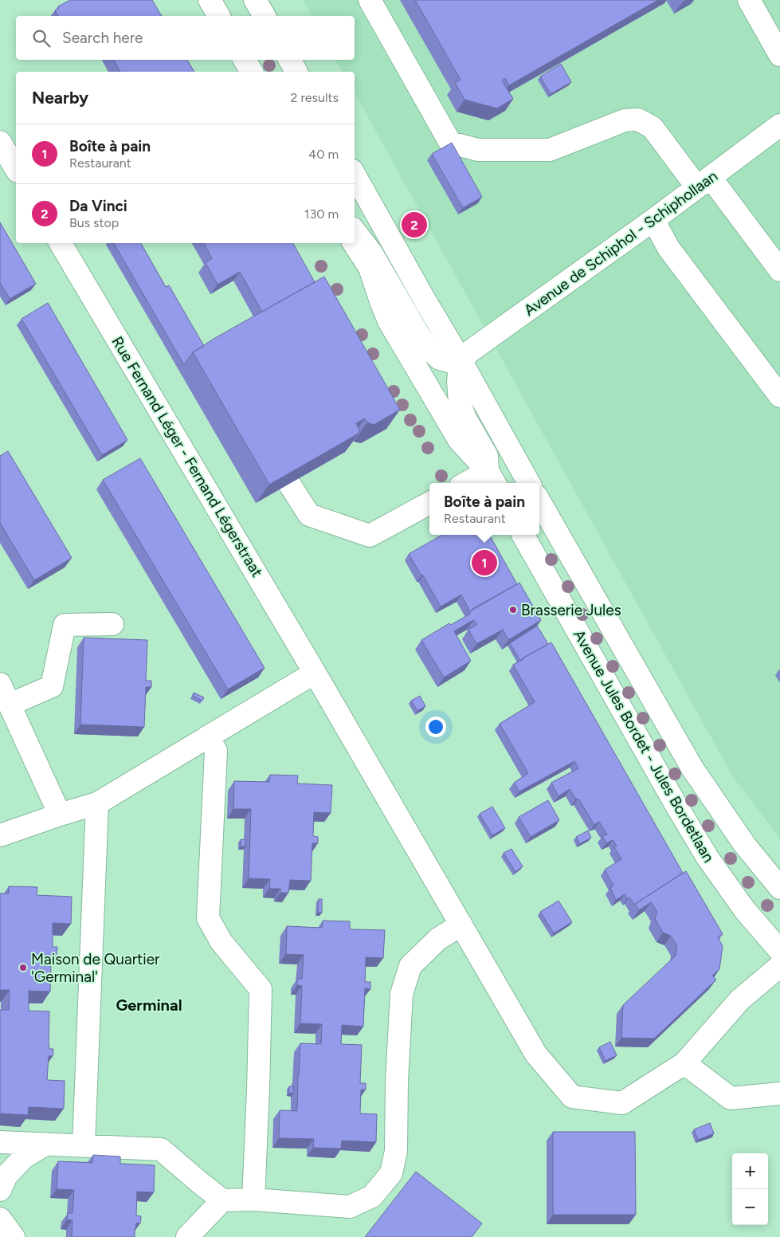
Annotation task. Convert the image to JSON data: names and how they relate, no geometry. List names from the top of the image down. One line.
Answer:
{"streets":{"street":["Avenue de Schiphol - Schiphollaan","Rue Fernand Léger - Fernand Légerstraat","Avenue Jules Bordet - Jules Bordetlaan"]},"districts":["Germinal"],"places":["Brasserie Jules","Maison de Quartier 'Germinal'"],"page":{"search":"Search here","heading":["Nearby","2 results"],"list":[{"mark":"1","name":"Boîte à pain","note":"Restaurant","value":"40 m"},{"mark":"2","name":"Da Vinci","note":"Bus stop","value":"130 m"}],"pins":["2","1"],"popup":["Boîte à pain","Restaurant"],"map_buttons":["+","−"]}}
